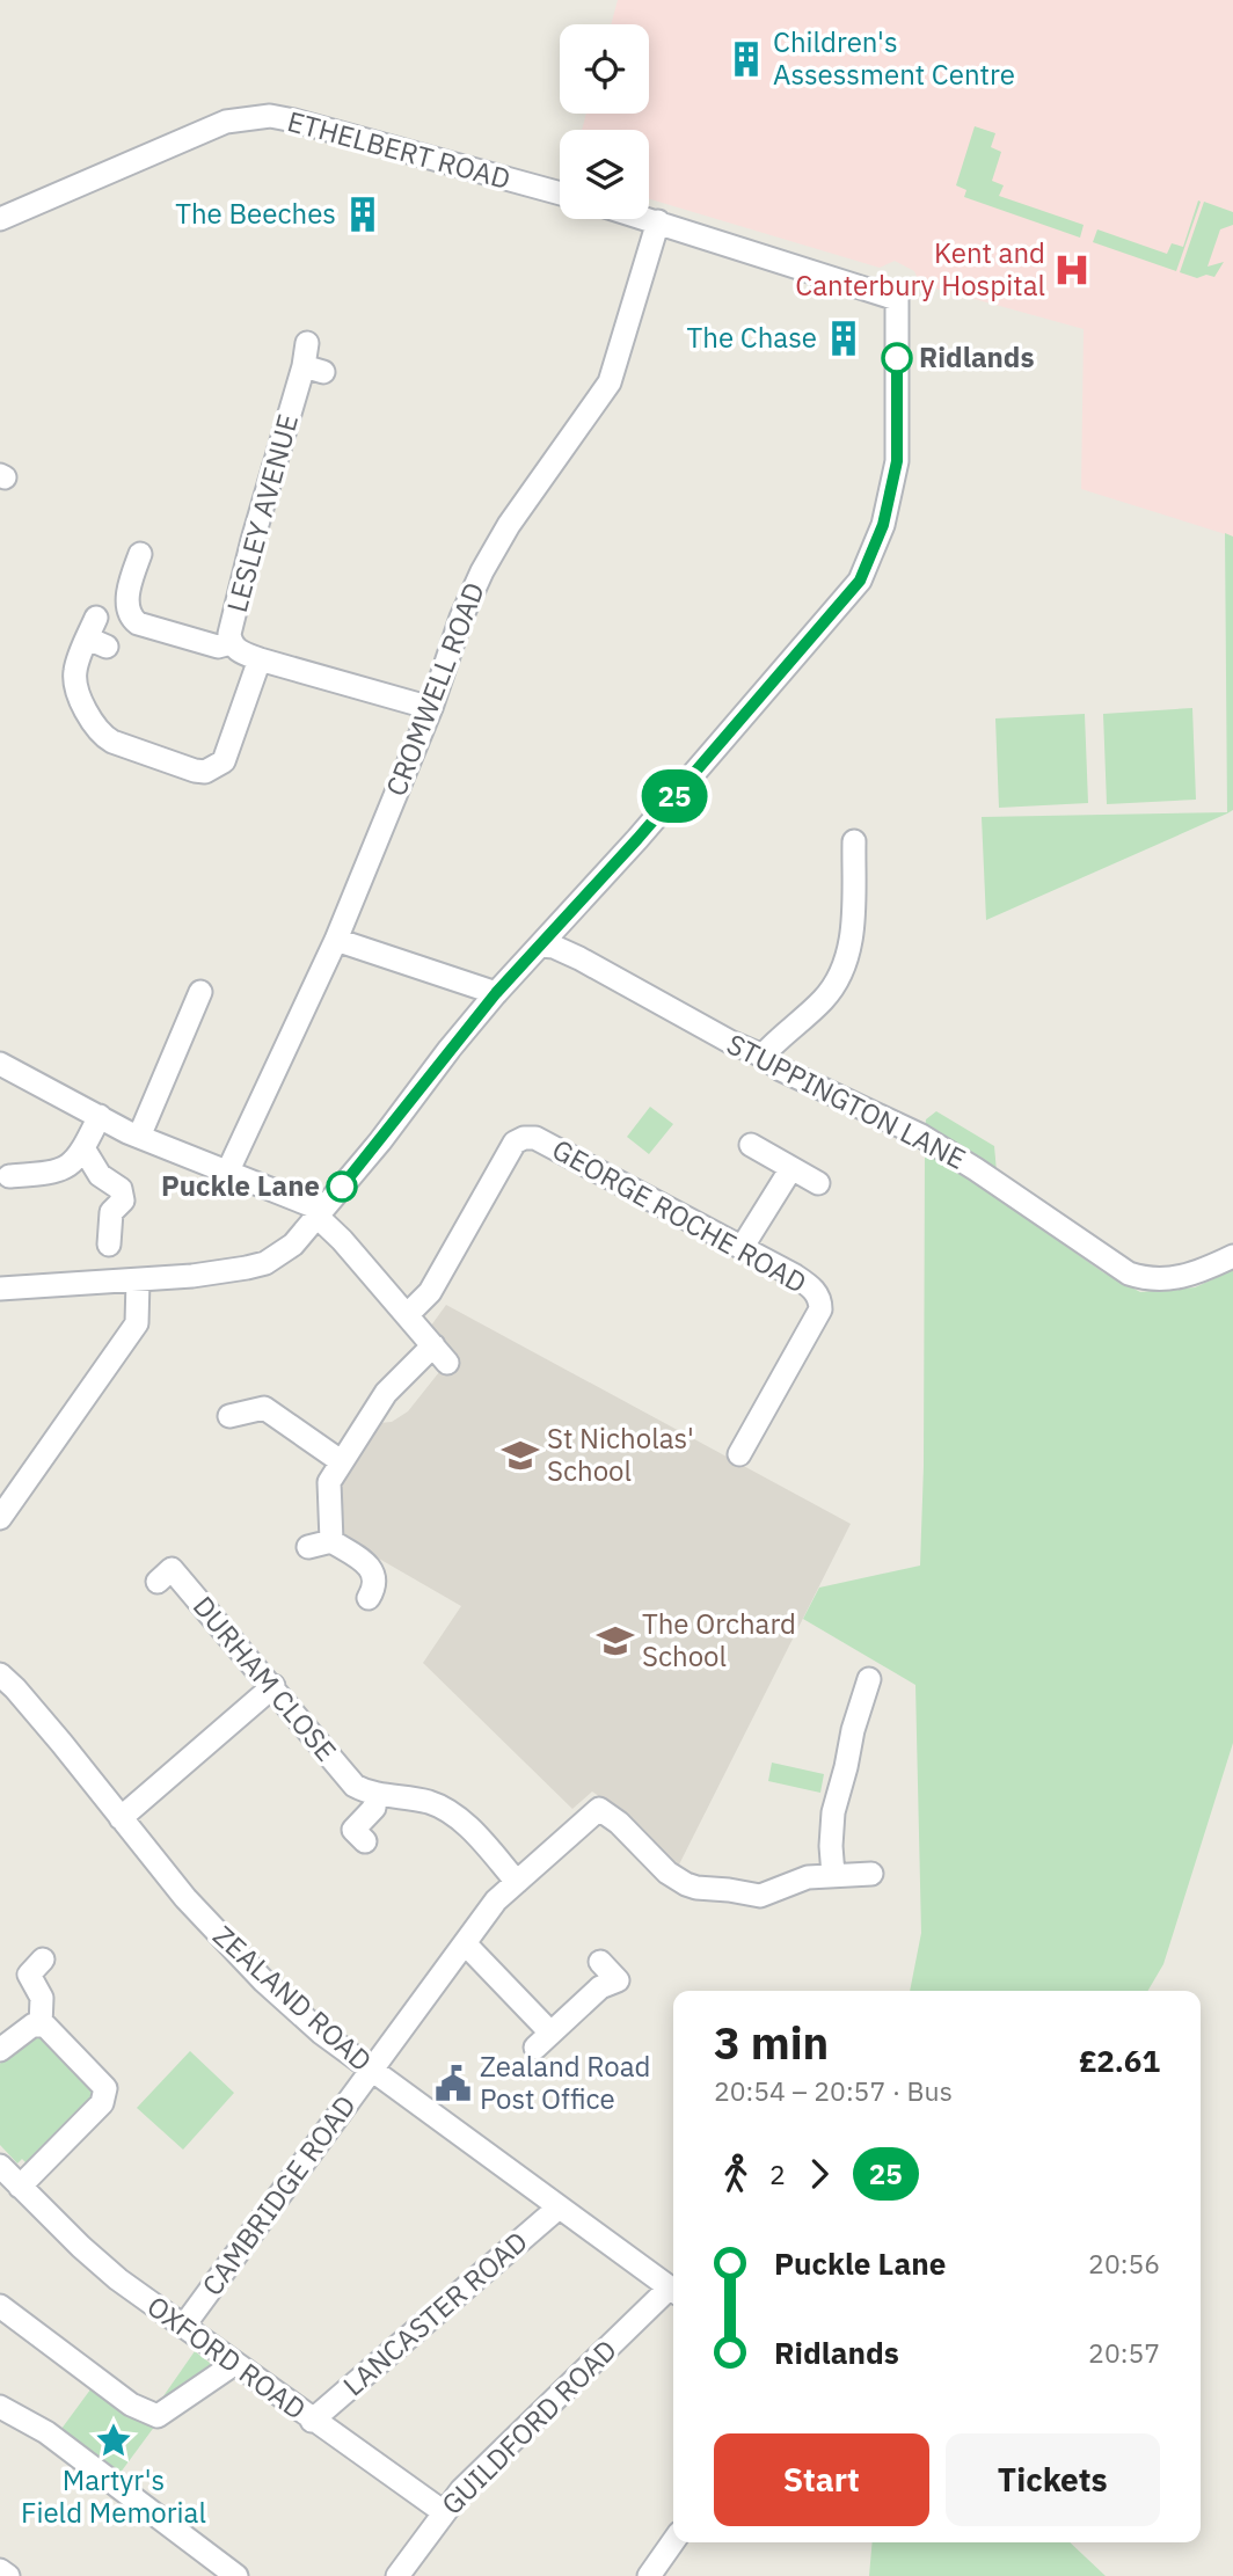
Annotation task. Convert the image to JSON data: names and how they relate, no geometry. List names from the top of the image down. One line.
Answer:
{"streets":{"street":["ETHELBERT ROAD","LESLEY AVENUE","CROMWELL ROAD","STUPPINGTON LANE","GEORGE ROCHE ROAD","DURHAM CLOSE","ZEALAND ROAD","CAMBRIDGE ROAD","LANCASTER ROAD","OXFORD ROAD","GUILDFORD ROAD"]},"crossings":[["LESLEY AVENUE","CROMWELL ROAD"],["DURHAM CLOSE","CAMBRIDGE ROAD"],["ZEALAND ROAD","CAMBRIDGE ROAD"],["ZEALAND ROAD","LANCASTER ROAD"],["CAMBRIDGE ROAD","OXFORD ROAD"],["LANCASTER ROAD","OXFORD ROAD"],["OXFORD ROAD","GUILDFORD ROAD"]],"places":{"building":["Children's Assessment Centre","The Beeches","The Chase"],"hospital":["Kent and Canterbury Hospital"],"other":["Ridlands","Puckle Lane"],"school or university":["St Nicholas' School","The Orchard School"],"public building":["Zealand Road Post Office"],"place":["Martyr's Field Memorial"]},"lines":["bus line 25"],"page":{"on_map":"25","heading":["3 min","20:54 – 20:57 · Bus","£2.61"],"legs":["2","25"],"list":[{"name":"Puckle Lane","value":"20:56"},{"name":"Ridlands","value":"20:57"}],"buttons":["Start","Tickets"]}}
